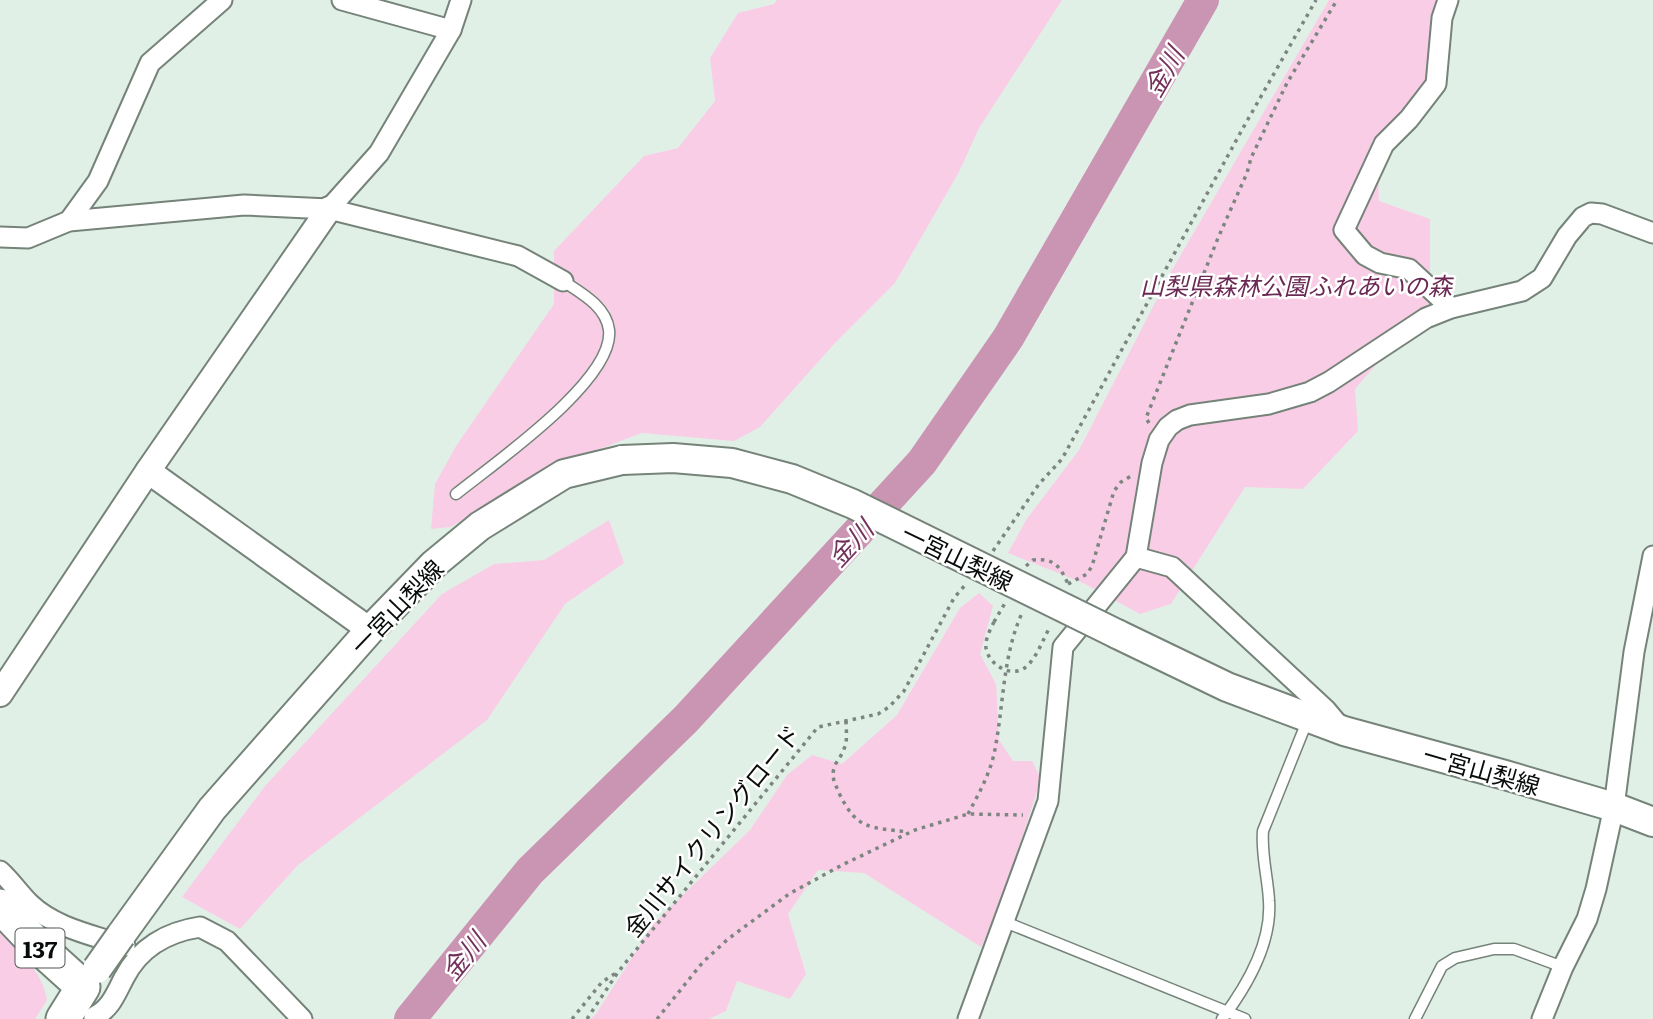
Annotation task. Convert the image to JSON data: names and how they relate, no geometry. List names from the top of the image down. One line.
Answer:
{"streets":{"highway":["137"],"main road":["一宮山梨線"],"path":["金川サイクリングロード"]},"crossings":[["一宮山梨線","137"]],"water":["金川"],"parks":["山梨県森林公園ふれあいの森"]}
